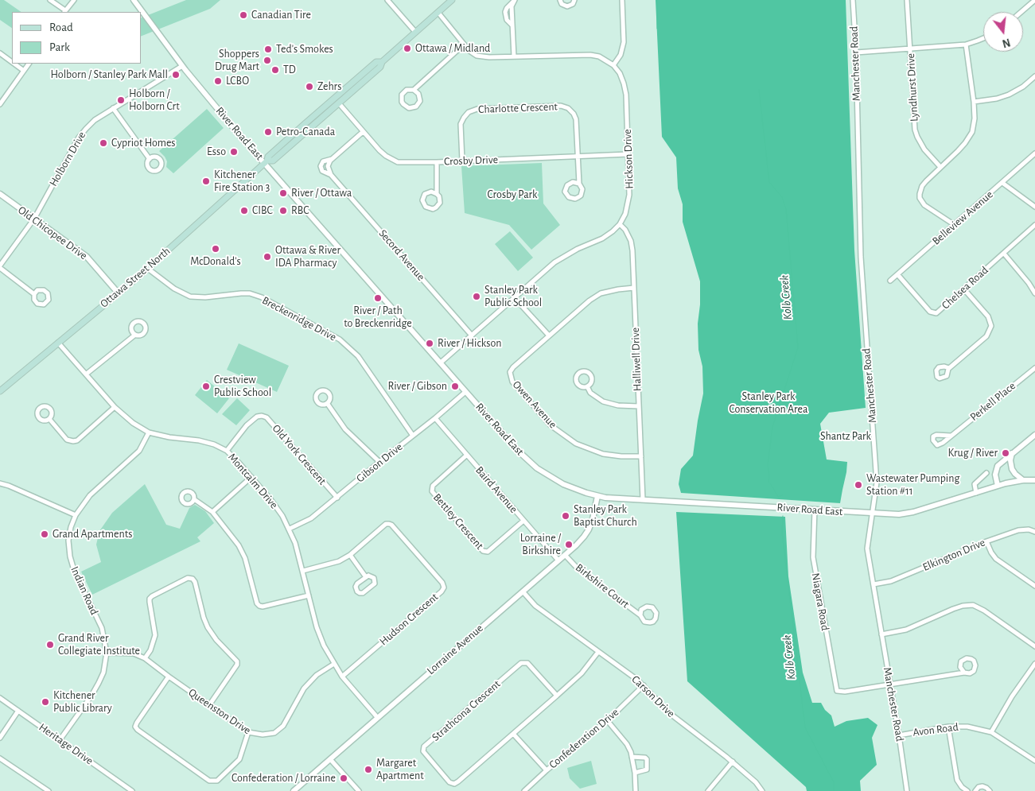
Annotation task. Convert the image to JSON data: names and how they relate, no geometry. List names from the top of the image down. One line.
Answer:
{"streets":{"main road":["Ottawa Street North"],"street":["Manchester Road","Lyndhurst Drive","Charlotte Crescent","River Road East","Holborn Drive","Hickson Drive","Crosby Drive","Belleview Avenue","Old Chicopee Drive","Secord Avenue","Chelsea Road","Breckenridge Drive","Halliwell Drive","Perkell Place","Owen Avenue","Old York Crescent","Gibson Drive","Montcalm Drive","Baird Avenue","Bettley Crescent","Elkington Drive","Birkshire Court","Indian Road","Niagara Road","Hudson Crescent","Lorraine Avenue","Carson Drive","Strathcona Crescent","Queenston Drive","Avon Road","Confederation Drive","Heritage Drive"]},"crossings":[["Manchester Road","River Road East"],["Manchester Road","Elkington Drive"],["Manchester Road","Niagara Road"],["Manchester Road","Avon Road"],["Charlotte Crescent","Crosby Drive"],["River Road East","Holborn Drive"],["River Road East","Hickson Drive"],["River Road East","Ottawa Street North"],["River Road East","Halliwell Drive"],["River Road East","Gibson Drive"],["River Road East","Niagara Road"],["River Road East","Lorraine Avenue"],["Holborn Drive","Old Chicopee Drive"],["Hickson Drive","Crosby Drive"],["Hickson Drive","Secord Avenue"],["Hickson Drive","Halliwell Drive"],["Crosby Drive","Secord Avenue"],["Crosby Drive","Ottawa Street North"],["Belleview Avenue","Chelsea Road"],["Old Chicopee Drive","Ottawa Street North"],["Ottawa Street North","Breckenridge Drive"],["Ottawa Street North","Montcalm Drive"],["Breckenridge Drive","Gibson Drive"],["Halliwell Drive","Owen Avenue"],["Old York Crescent","Gibson Drive"],["Old York Crescent","Montcalm Drive"],["Gibson Drive","Montcalm Drive"],["Gibson Drive","Baird Avenue"],["Montcalm Drive","Indian Road"],["Montcalm Drive","Hudson Crescent"],["Montcalm Drive","Lorraine Avenue"],["Montcalm Drive","Queenston Drive"],["Baird Avenue","Bettley Crescent"],["Baird Avenue","Lorraine Avenue"],["Birkshire Court","Lorraine Avenue"],["Indian Road","Queenston Drive"],["Indian Road","Heritage Drive"],["Lorraine Avenue","Carson Drive"],["Carson Drive","Strathcona Crescent"],["Carson Drive","Confederation Drive"]],"water":["Kolb Creek"],"parks":["Crosby Park","Stanley Park Conservation Area","Shantz Park"],"places":["Canadian Tire","Ottawa / Midland","Ted's Smokes","Shoppers Drug Mart","TD","Holborn / Stanley Park Mall","LCBO","Zehrs","Holborn / Holborn Crt","Petro-Canada","Cypriot Homes","Esso","Kitchener Fire Station 3","River / Ottawa","CIBC","RBC","McDonald's","Ottawa & River IDA Pharmacy","Stanley Park Public School","River / Path to Breckenridge","River / Hickson","Crestview Public School","River / Gibson","Krug / River","Wastewater Pumping Station #11","Stanley Park Baptist Church","Grand Apartments","Lorraine / Birkshire","Grand River Collegiate Institute","Kitchener Public Library","Margaret Apartment","Confederation / Lorraine"],"legend":["Road","Park"],"north":"bottom"}
